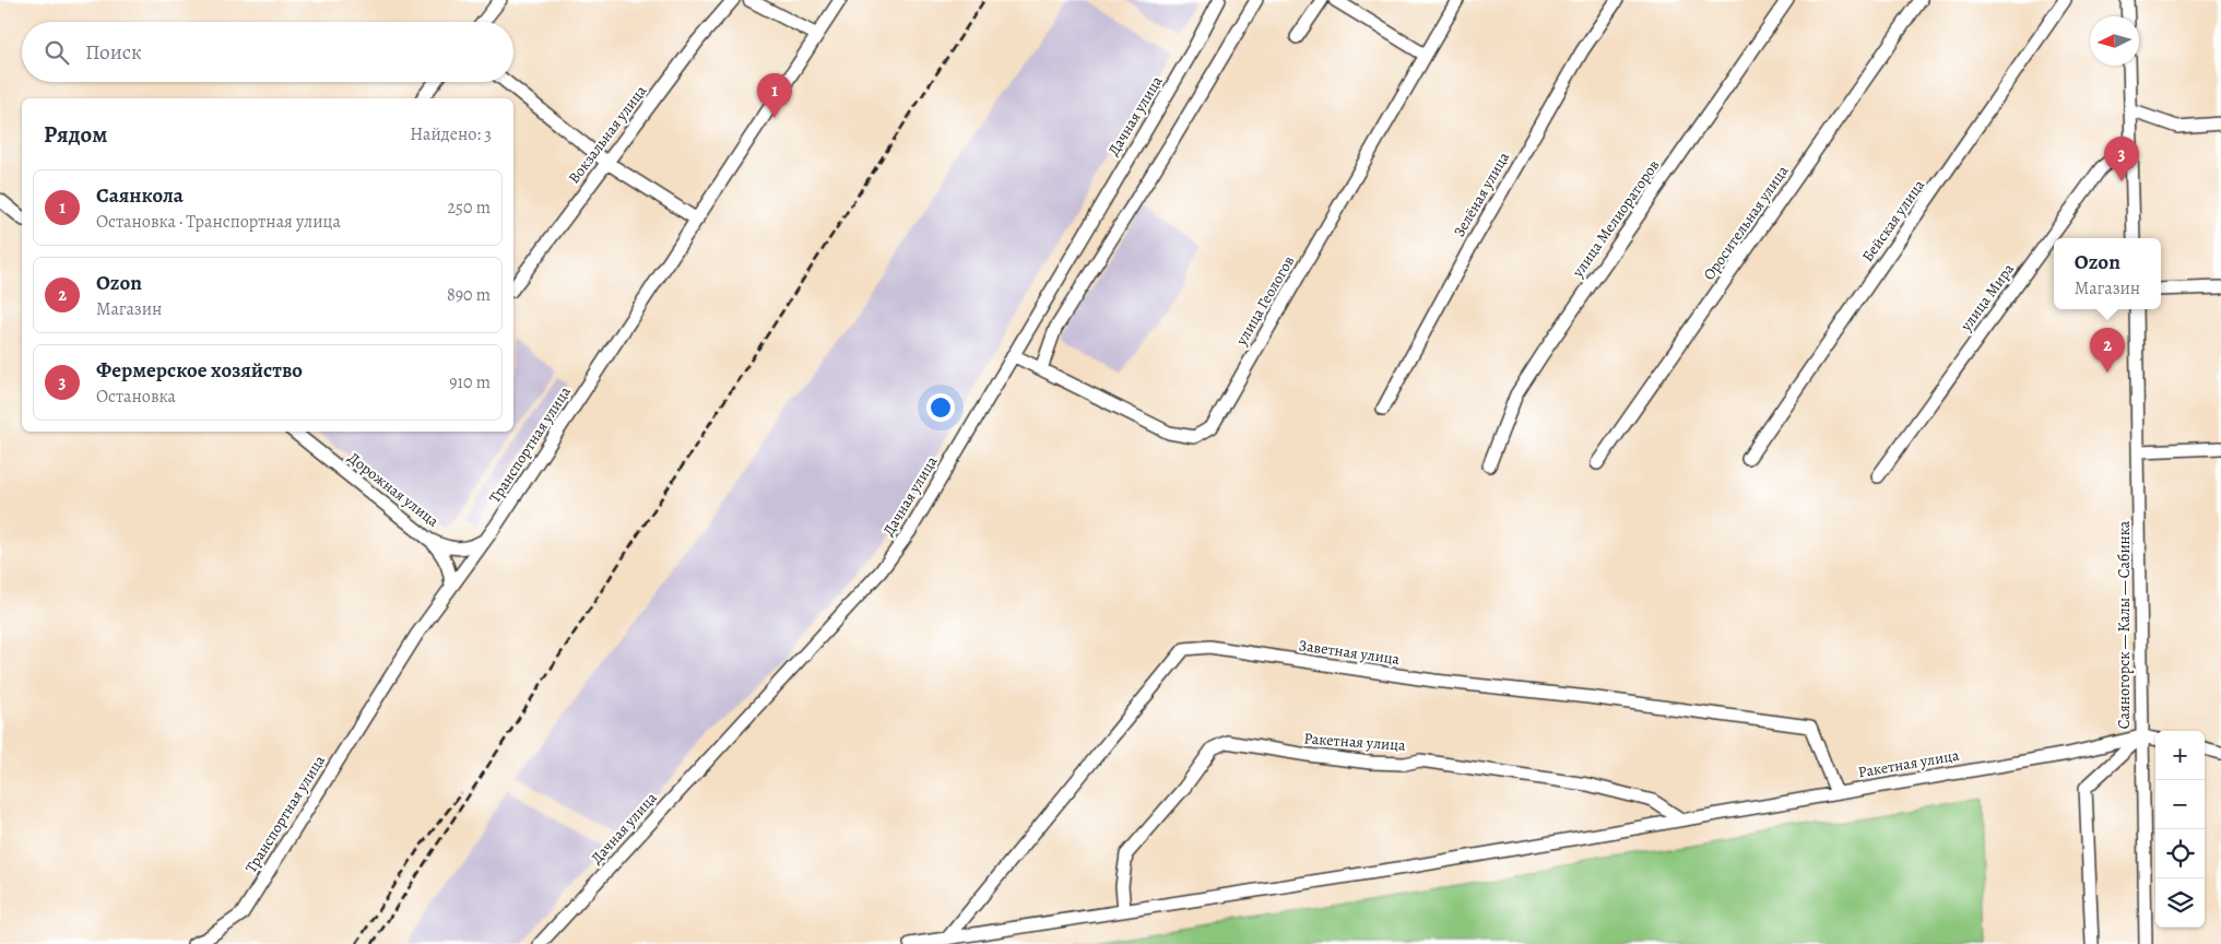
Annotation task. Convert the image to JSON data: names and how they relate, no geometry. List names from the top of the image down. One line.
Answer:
{"streets":{"street":["Дачная улица","Вокзальная улица","Зелёная улица","улица Мелиораторов","Бейская улица","Оросительная улица","улица Мира","улица Геологов","Транспортная улица","Дорожная улица","Саяногорск — Калы — Сабинка","Заветная улица","Ракетная улица"]},"crossings":[["Дачная улица","улица Геологов"],["Транспортная улица","Дорожная улица"],["Саяногорск — Калы — Сабинка","Ракетная улица"],["Заветная улица","Ракетная улица"]],"north":"left","page":{"search":"Поиск","pins":["1","3","2"],"heading":["Рядом","Найдено: 3"],"list":[{"mark":"1","name":"Саянкола","note":"Остановка · Транспортная улица","value":"250 m"},{"mark":"2","name":"Ozon","note":"Магазин","value":"890 m"},{"mark":"3","name":"Фермерское хозяйство","note":"Остановка","value":"910 m"}],"popup":["Ozon","Магазин"],"map_buttons":["+","−"]}}
